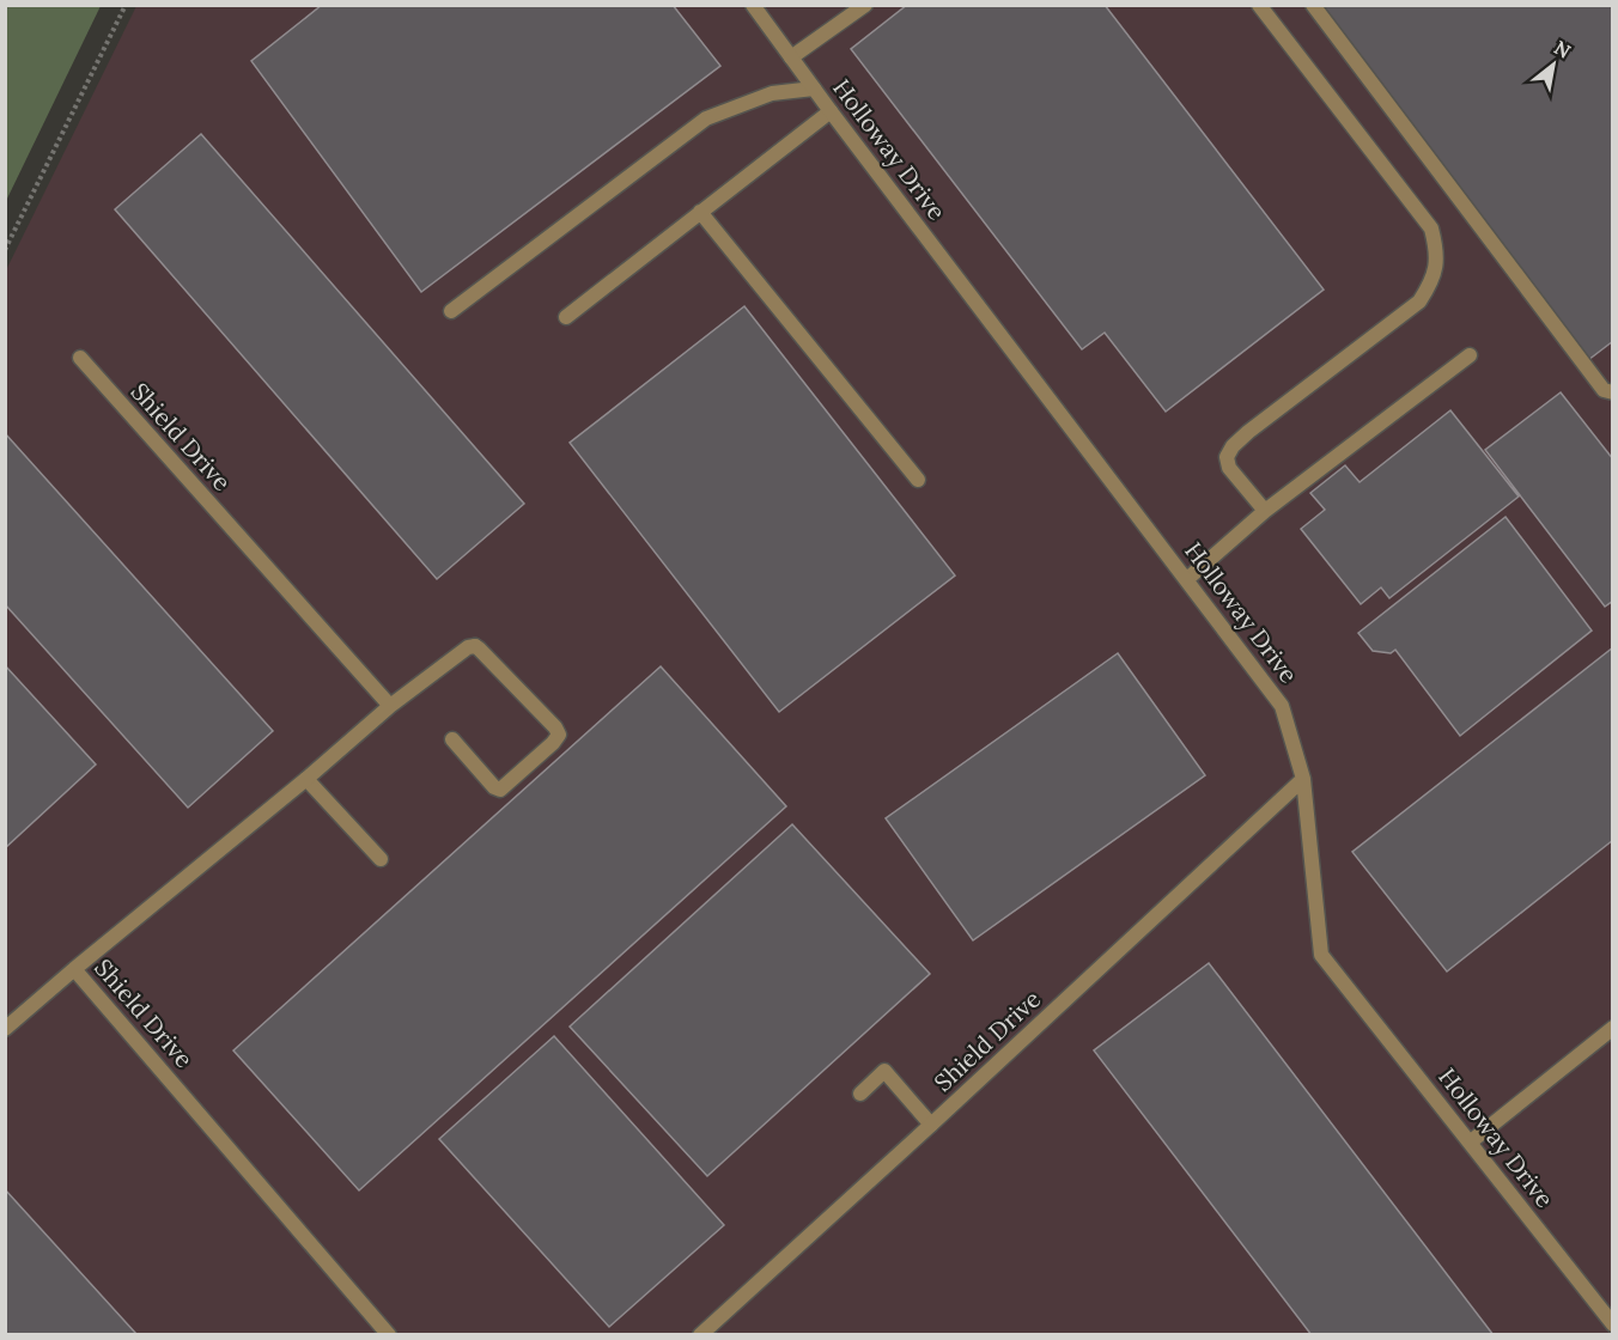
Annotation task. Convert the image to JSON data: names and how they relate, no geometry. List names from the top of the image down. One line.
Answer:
{"streets":{"street":["Holloway Drive","Shield Drive"]},"crossings":[["Holloway Drive","Shield Drive"]],"north":"top right"}
